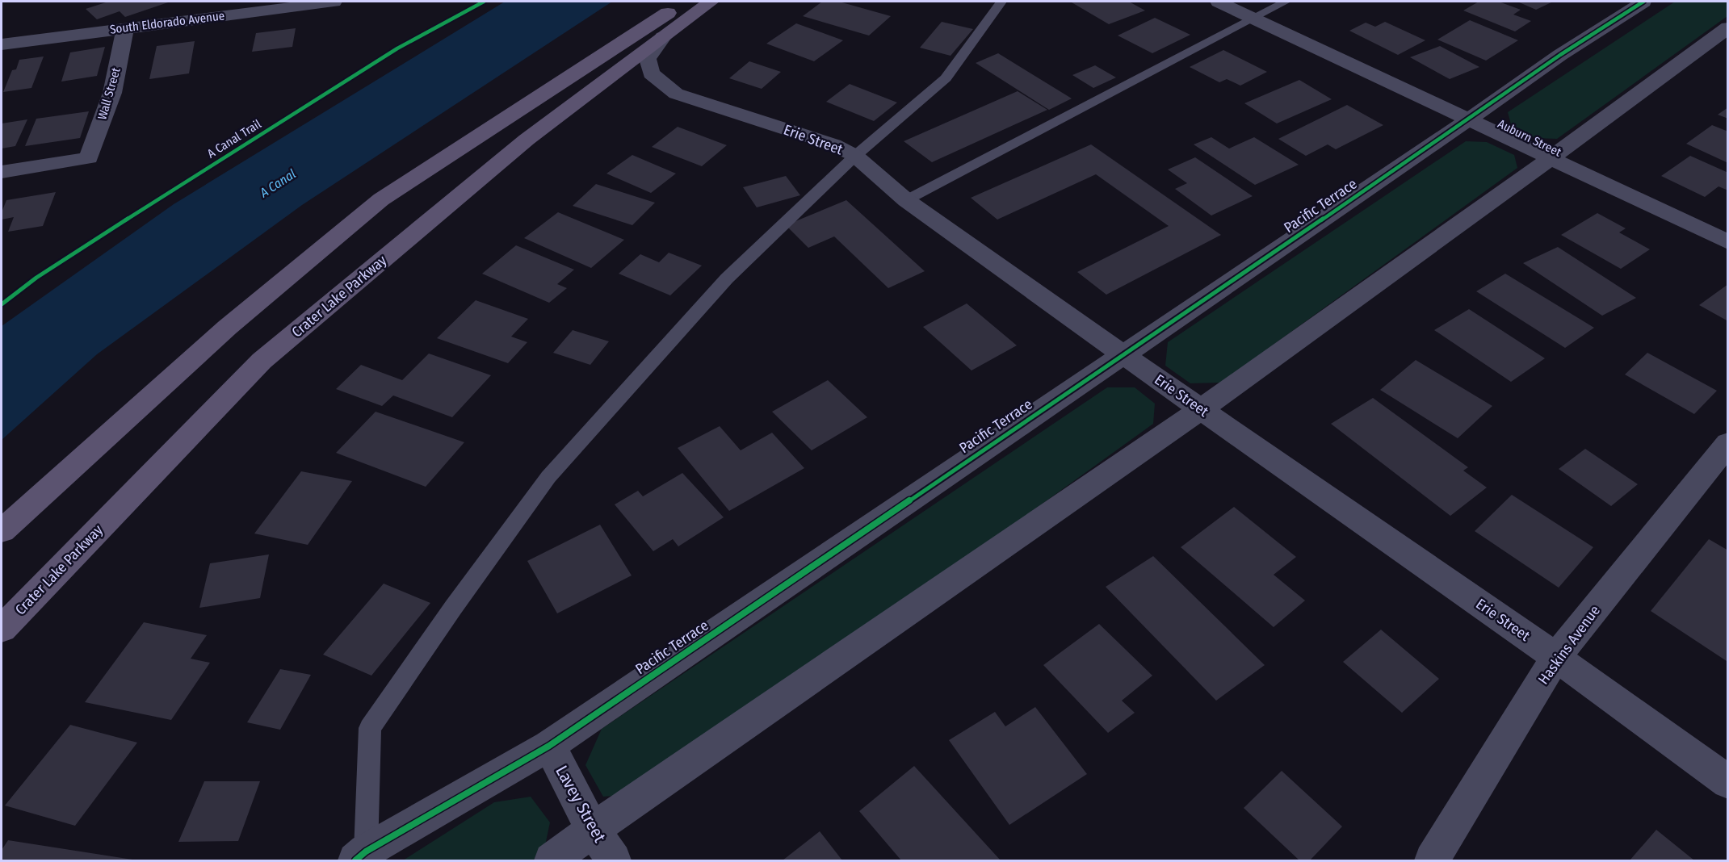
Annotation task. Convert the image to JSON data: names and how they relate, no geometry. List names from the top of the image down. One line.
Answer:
{"streets":{"main road":["Crater Lake Parkway"],"street":["South Eldorado Avenue","Wall Street","Auburn Street","Erie Street","Pacific Terrace","Haskins Avenue","Lavey Street"],"cycle path":["A Canal Trail"]},"crossings":[["South Eldorado Avenue","Wall Street"],["Auburn Street","Pacific Terrace"],["Erie Street","Pacific Terrace"],["Erie Street","Crater Lake Parkway"],["Erie Street","Haskins Avenue"],["Pacific Terrace","Lavey Street"]],"water":["A Canal"]}
